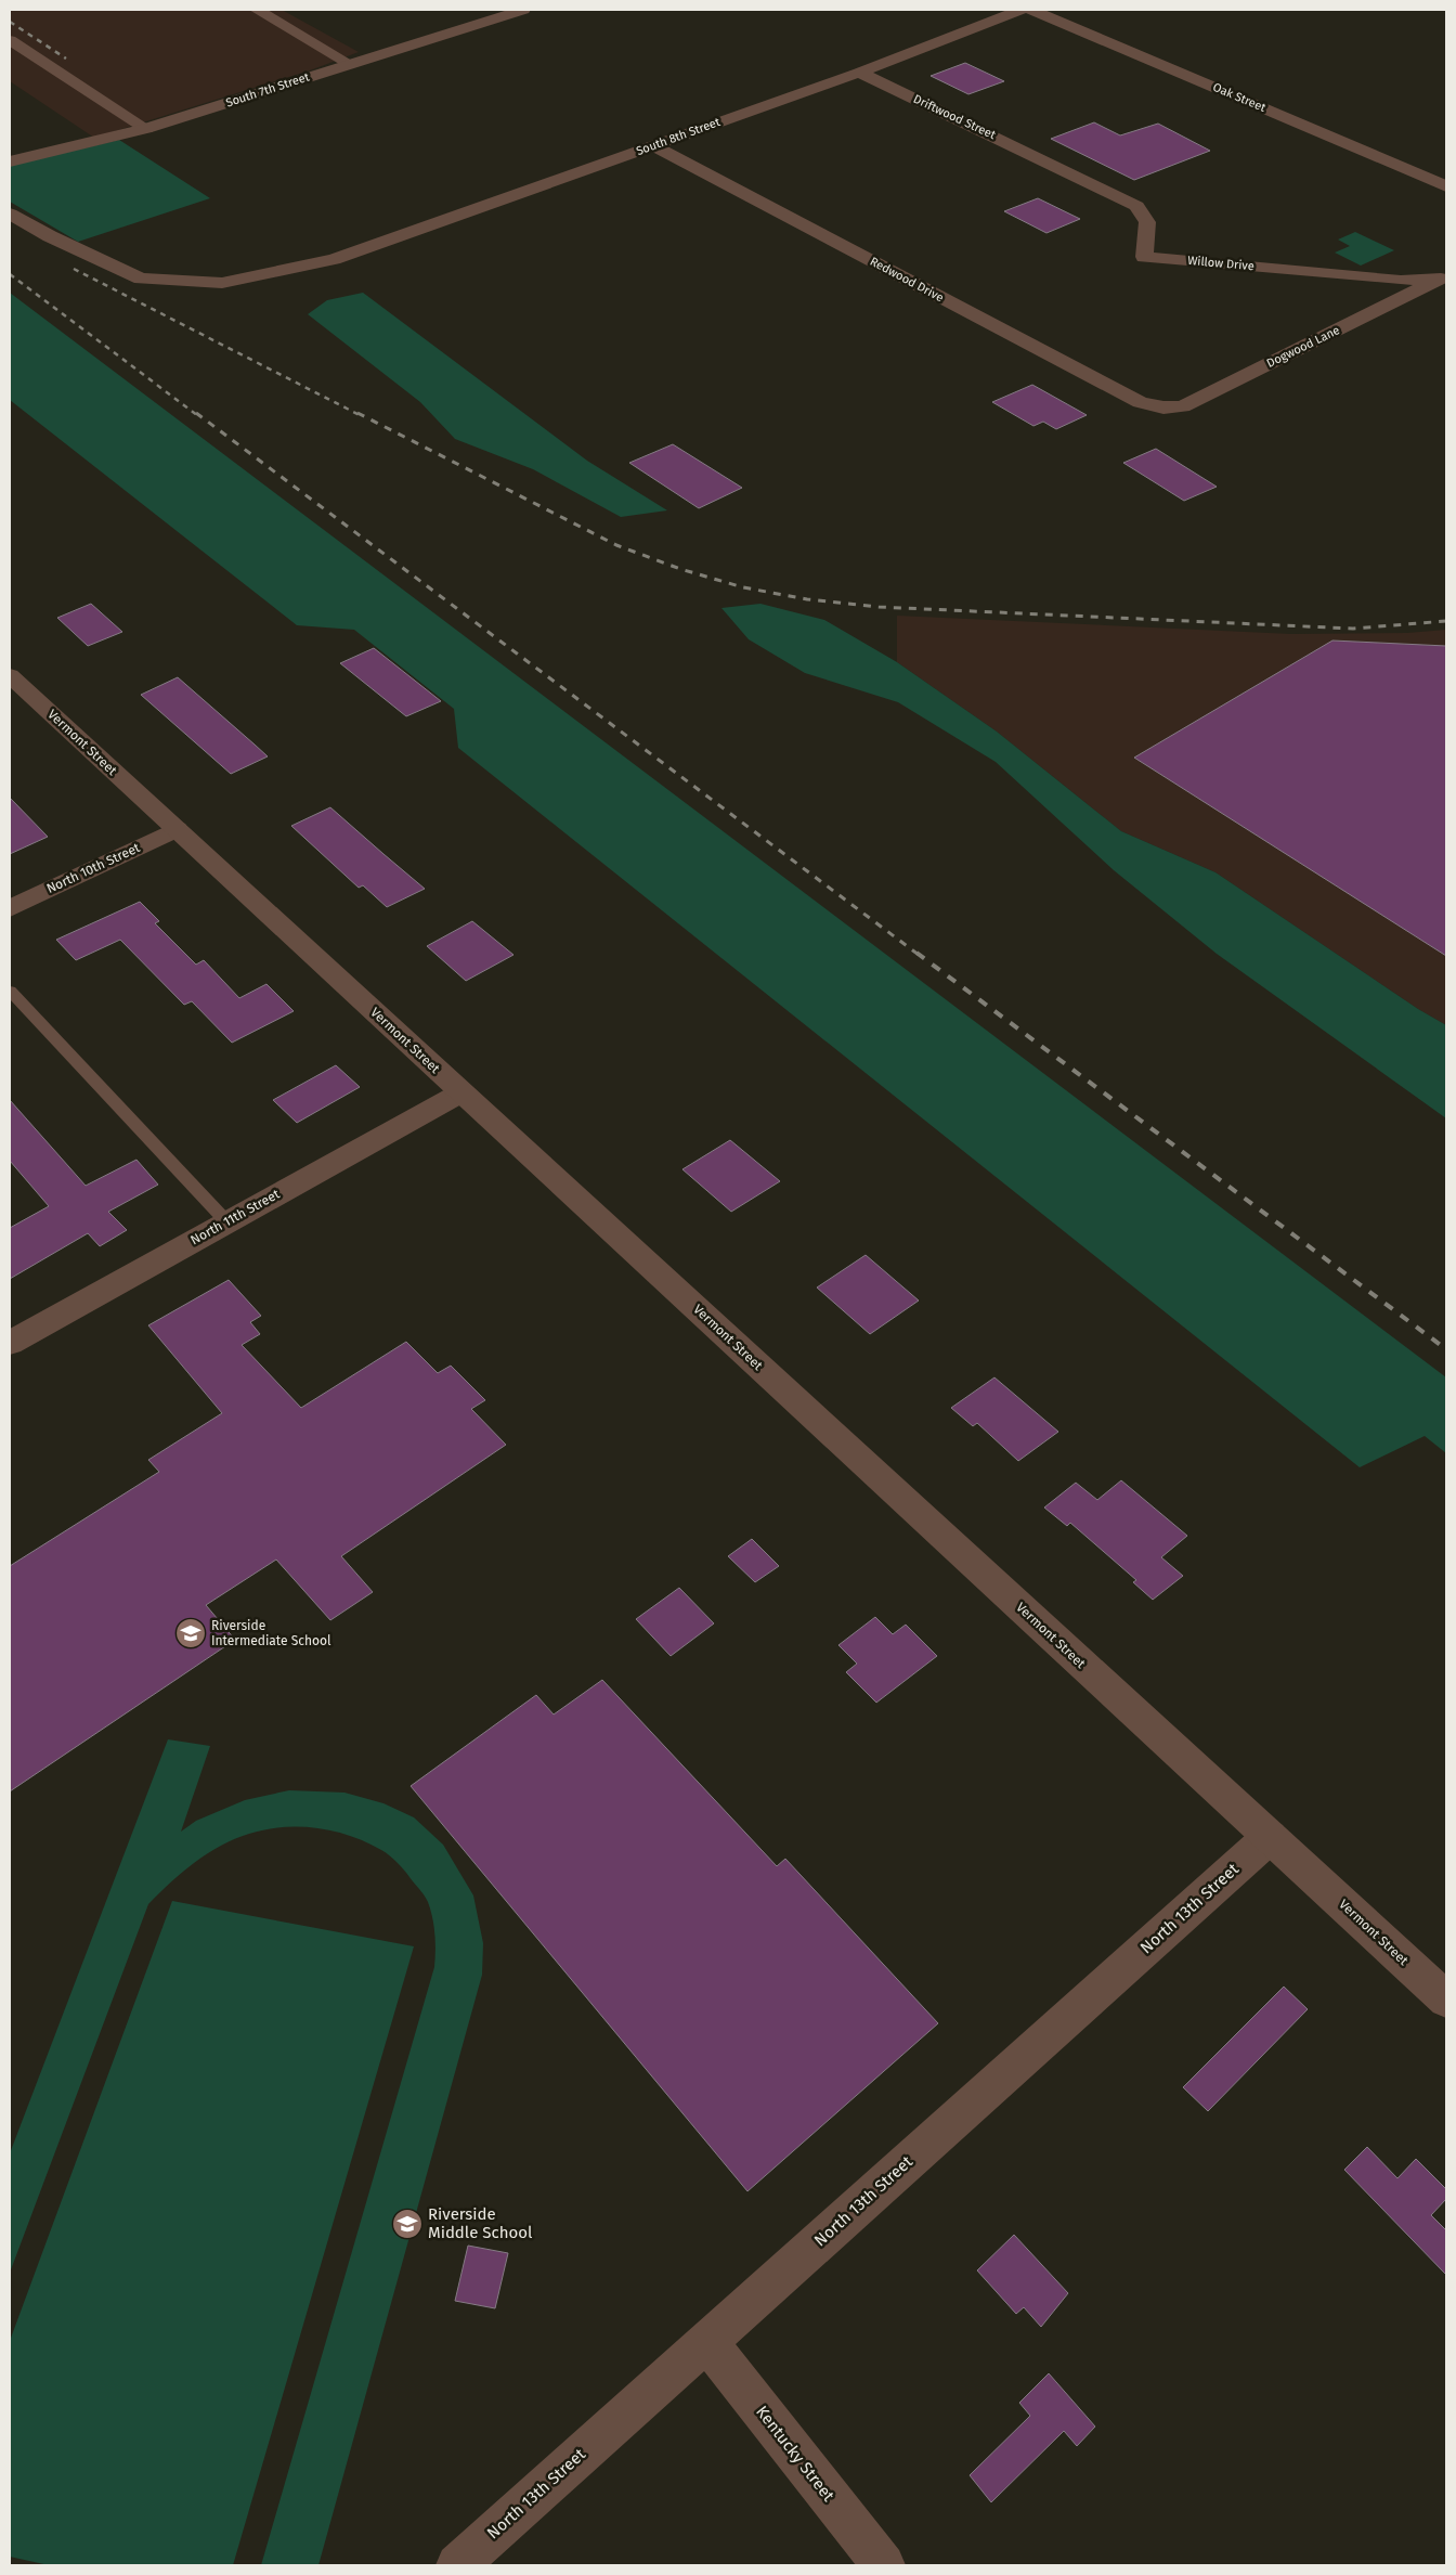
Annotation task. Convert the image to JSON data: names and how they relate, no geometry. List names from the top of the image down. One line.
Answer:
{"streets":{"street":["South 7th Street","Oak Street","Driftwood Street","South 8th Street","Willow Drive","Redwood Drive","Dogwood Lane","Vermont Street","North 10th Street","North 11th Street","North 13th Street","Kentucky Street"]},"crossings":[["Driftwood Street","South 8th Street"],["Driftwood Street","Willow Drive"],["South 8th Street","Redwood Drive"],["Willow Drive","Dogwood Lane"],["Redwood Drive","Dogwood Lane"],["Vermont Street","North 10th Street"],["Vermont Street","North 11th Street"],["Vermont Street","North 13th Street"],["North 13th Street","Kentucky Street"]],"places":{"school or university":["Riverside Intermediate School","Riverside Middle School"]}}
